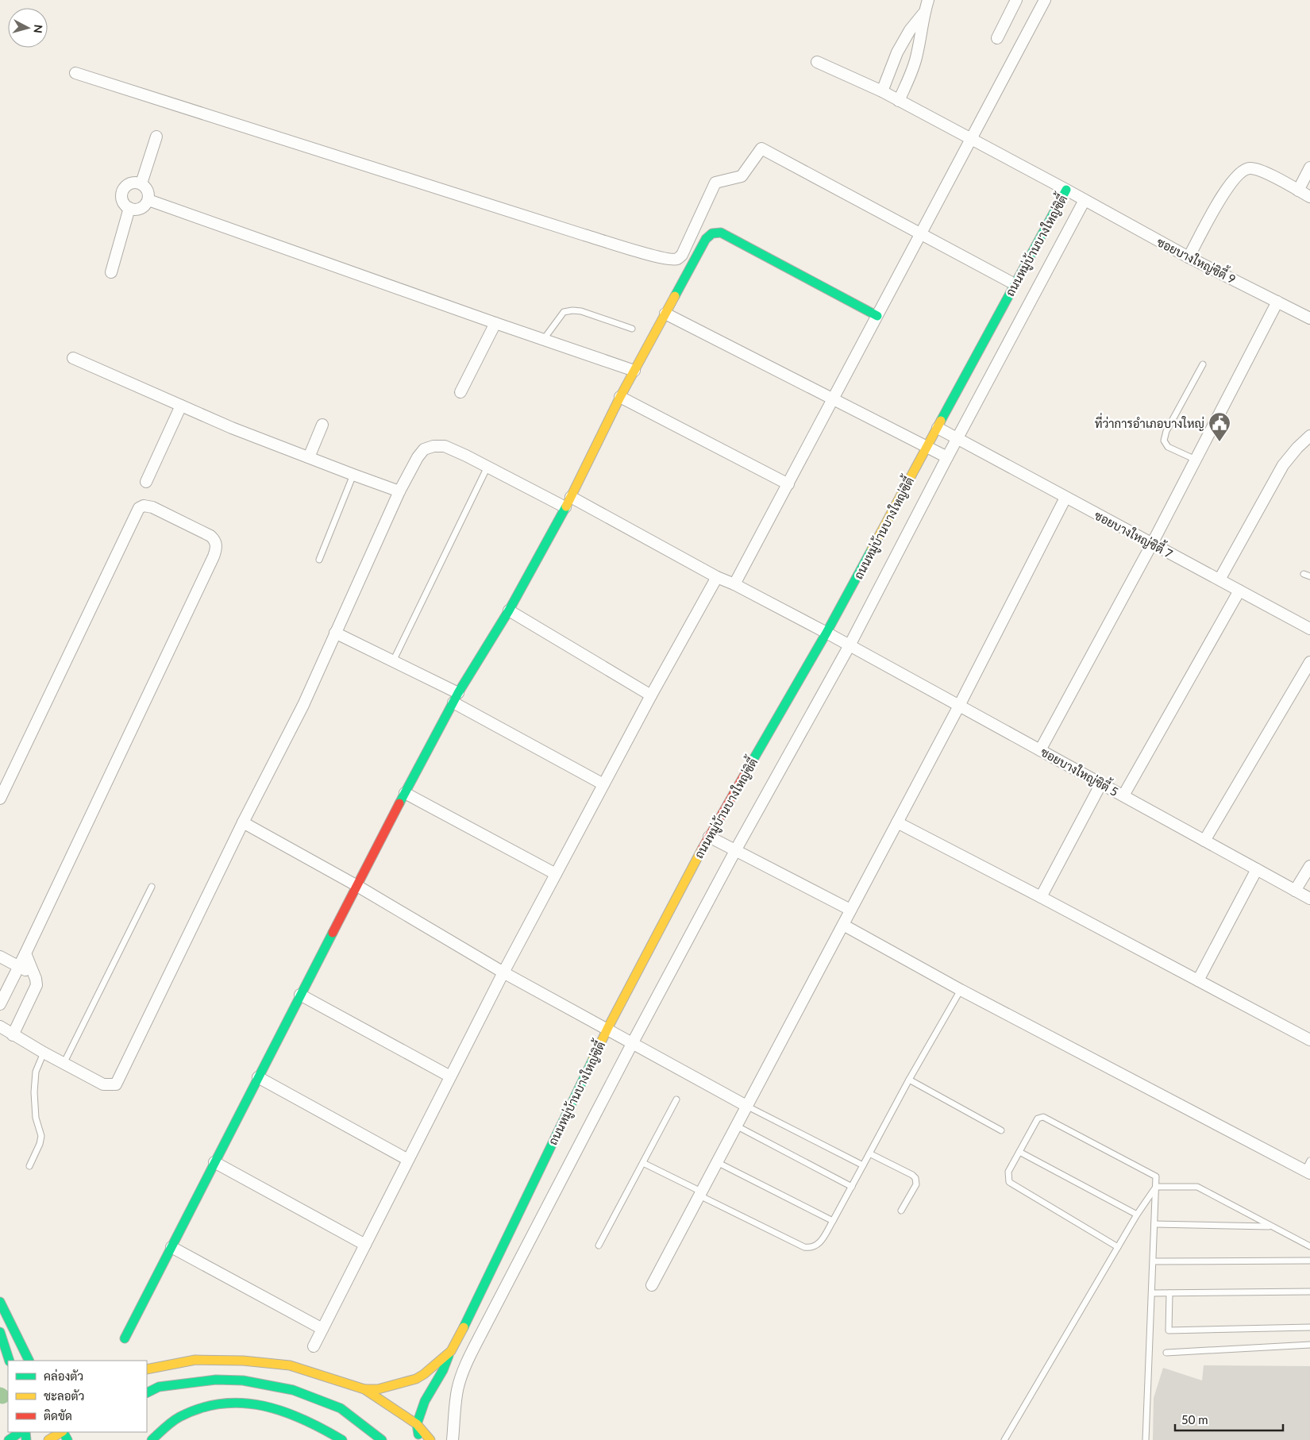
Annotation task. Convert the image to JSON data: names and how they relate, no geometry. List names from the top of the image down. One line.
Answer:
{"streets":{"main road":["ถนนหมู่บ้านบางใหญ่ซิตี้"],"street":["ซอยบางใหญ่ซิตี้ 9","ซอยบางใหญ่ซิตี้ 7","ซอยบางใหญ่ซิตี้ 5"]},"crossings":[["ถนนหมู่บ้านบางใหญ่ซิตี้","ซอยบางใหญ่ซิตี้ 9"],["ถนนหมู่บ้านบางใหญ่ซิตี้","ซอยบางใหญ่ซิตี้ 7"],["ถนนหมู่บ้านบางใหญ่ซิตี้","ซอยบางใหญ่ซิตี้ 5"]],"places":{"public building":["ที่ว่าการอำเภอบางใหญ่"]},"legend":["คล่องตัว","ชะลอตัว","ติดขัด"],"scale_bar":"50 m","north":"right"}
